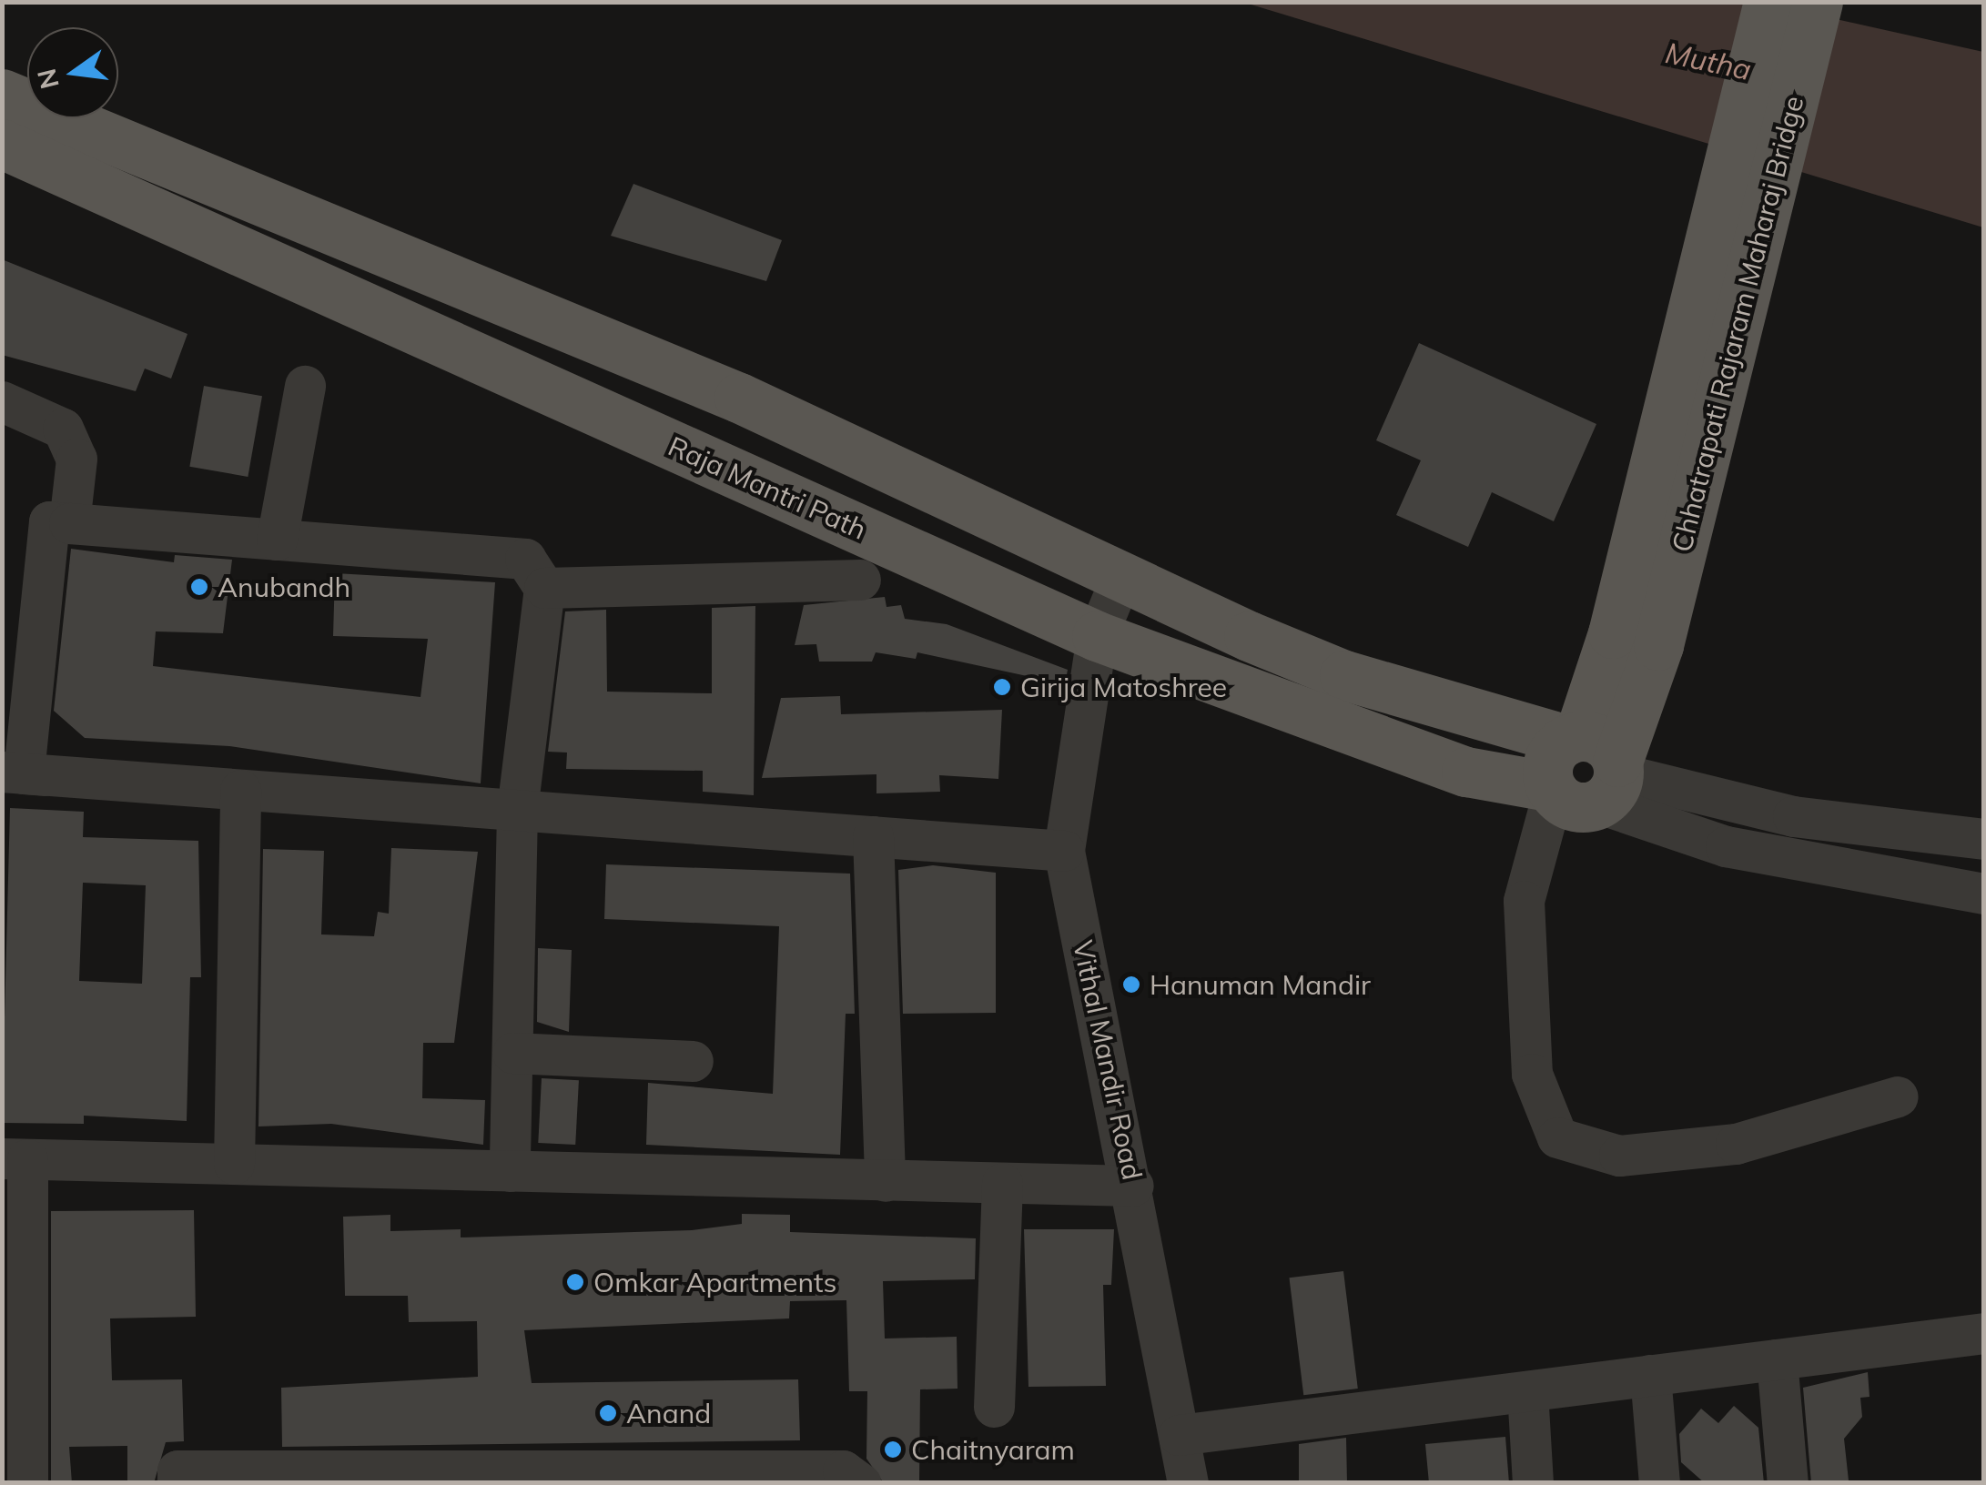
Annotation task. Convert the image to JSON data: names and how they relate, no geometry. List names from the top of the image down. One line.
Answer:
{"streets":{"main road":["Chhatrapati Rajaram Maharaj Bridge","Raja Mantri Path"],"street":["Vithal Mandir Road"]},"crossings":[["Raja Mantri Path","Vithal Mandir Road"]],"water":["Mutha"],"places":["Anubandh","Girija Matoshree","Hanuman Mandir","Omkar Apartments","Anand","Chaitnyaram"],"north":"left"}
